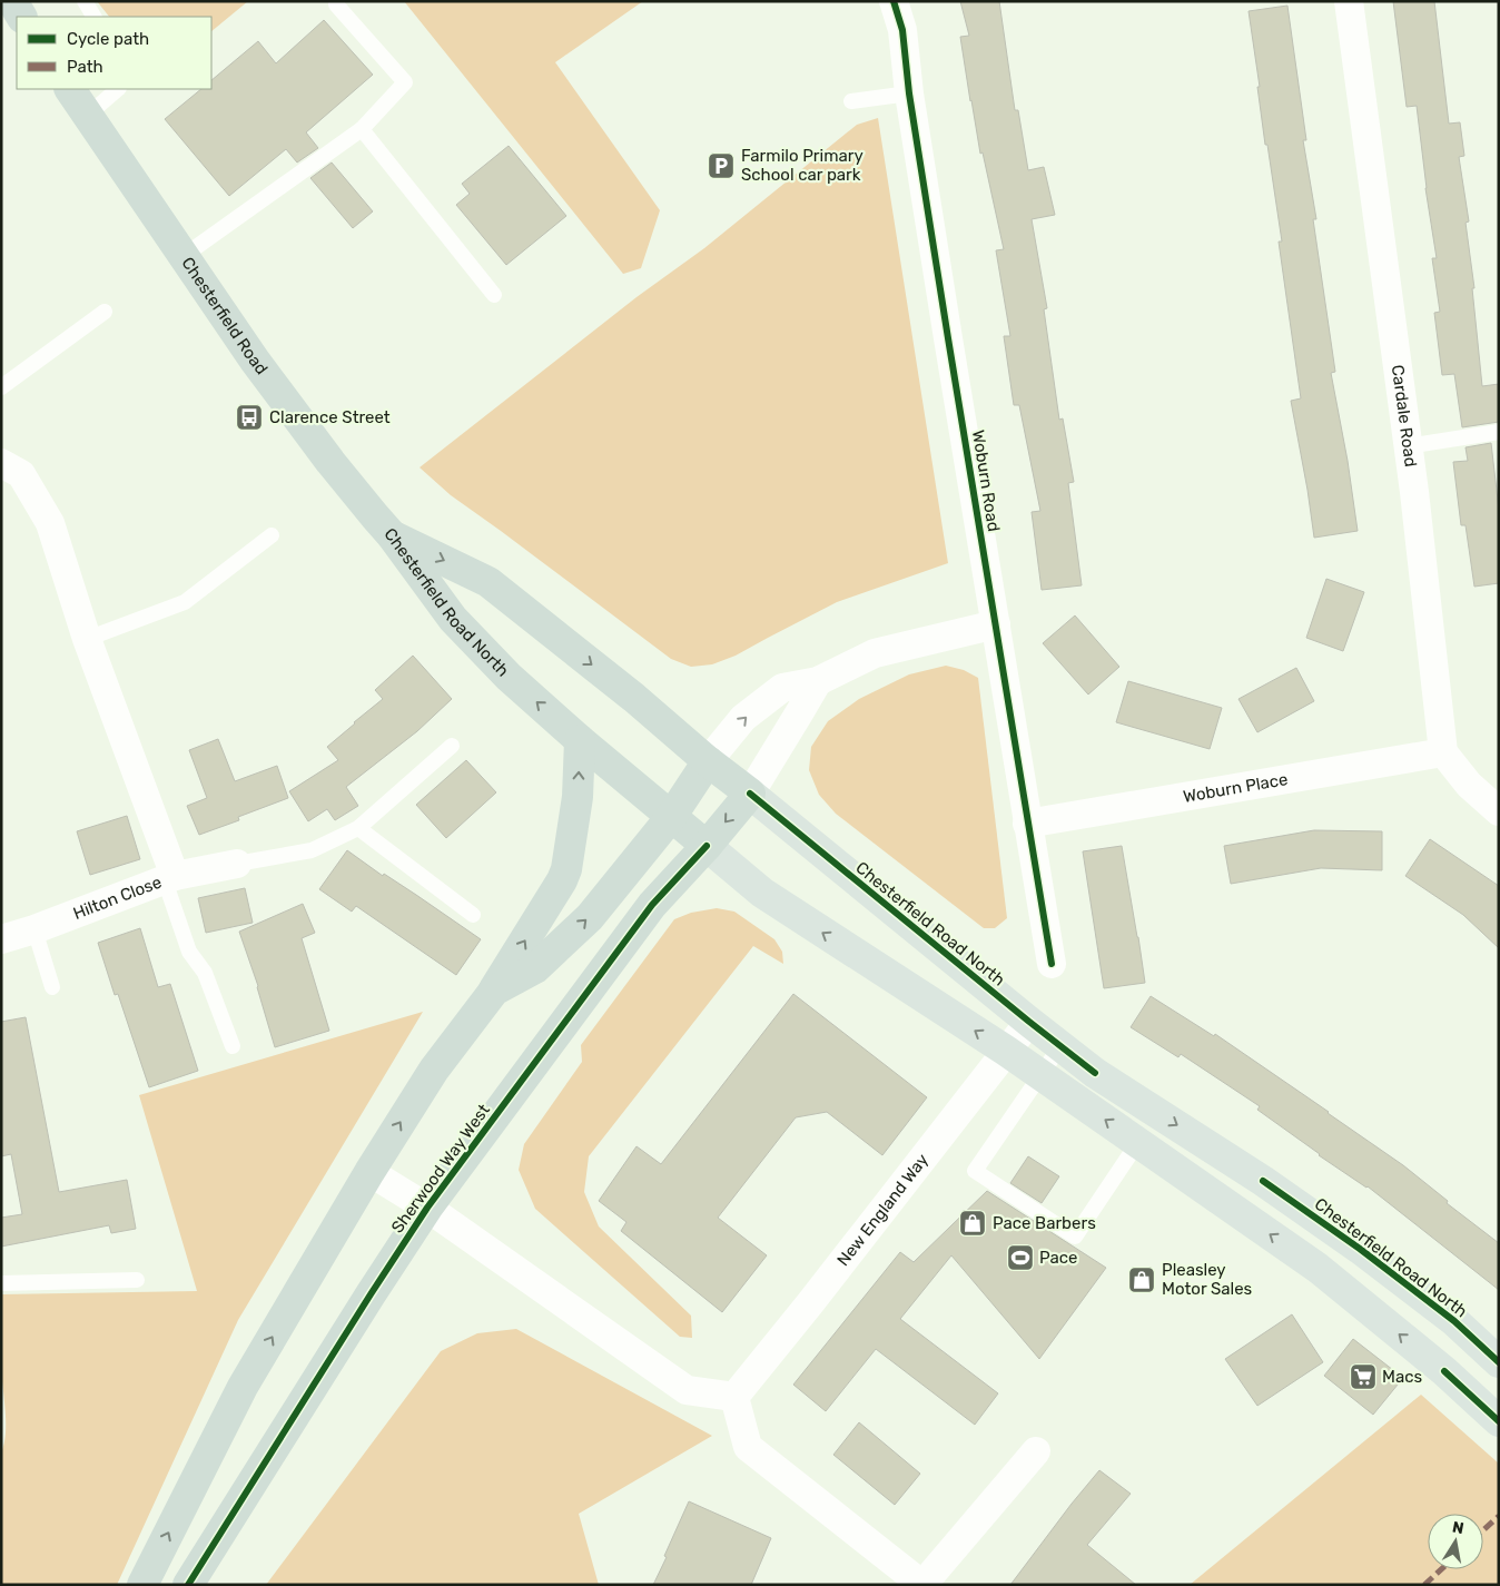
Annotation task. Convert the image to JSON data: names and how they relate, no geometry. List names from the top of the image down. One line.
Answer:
{"streets":{"highway":["Chesterfield Road","Chesterfield Road North","Sherwood Way West"],"street":["Cardale Road","Woburn Road","Woburn Place","Hilton Close","New England Way"]},"crossings":[["Chesterfield Road","Chesterfield Road North"],["Cardale Road","Woburn Place"],["Woburn Road","Woburn Place"],["Chesterfield Road North","Sherwood Way West"],["Chesterfield Road North","New England Way"]],"places":{"parking":["Farmilo Primary School car park"],"bus stop":["Clarence Street"],"shop":["Pace Barbers","Pleasley Motor Sales"],"sports":["Pace"],"supermarket":["Macs"]},"legend":["Cycle path","Path"],"north":"top"}
